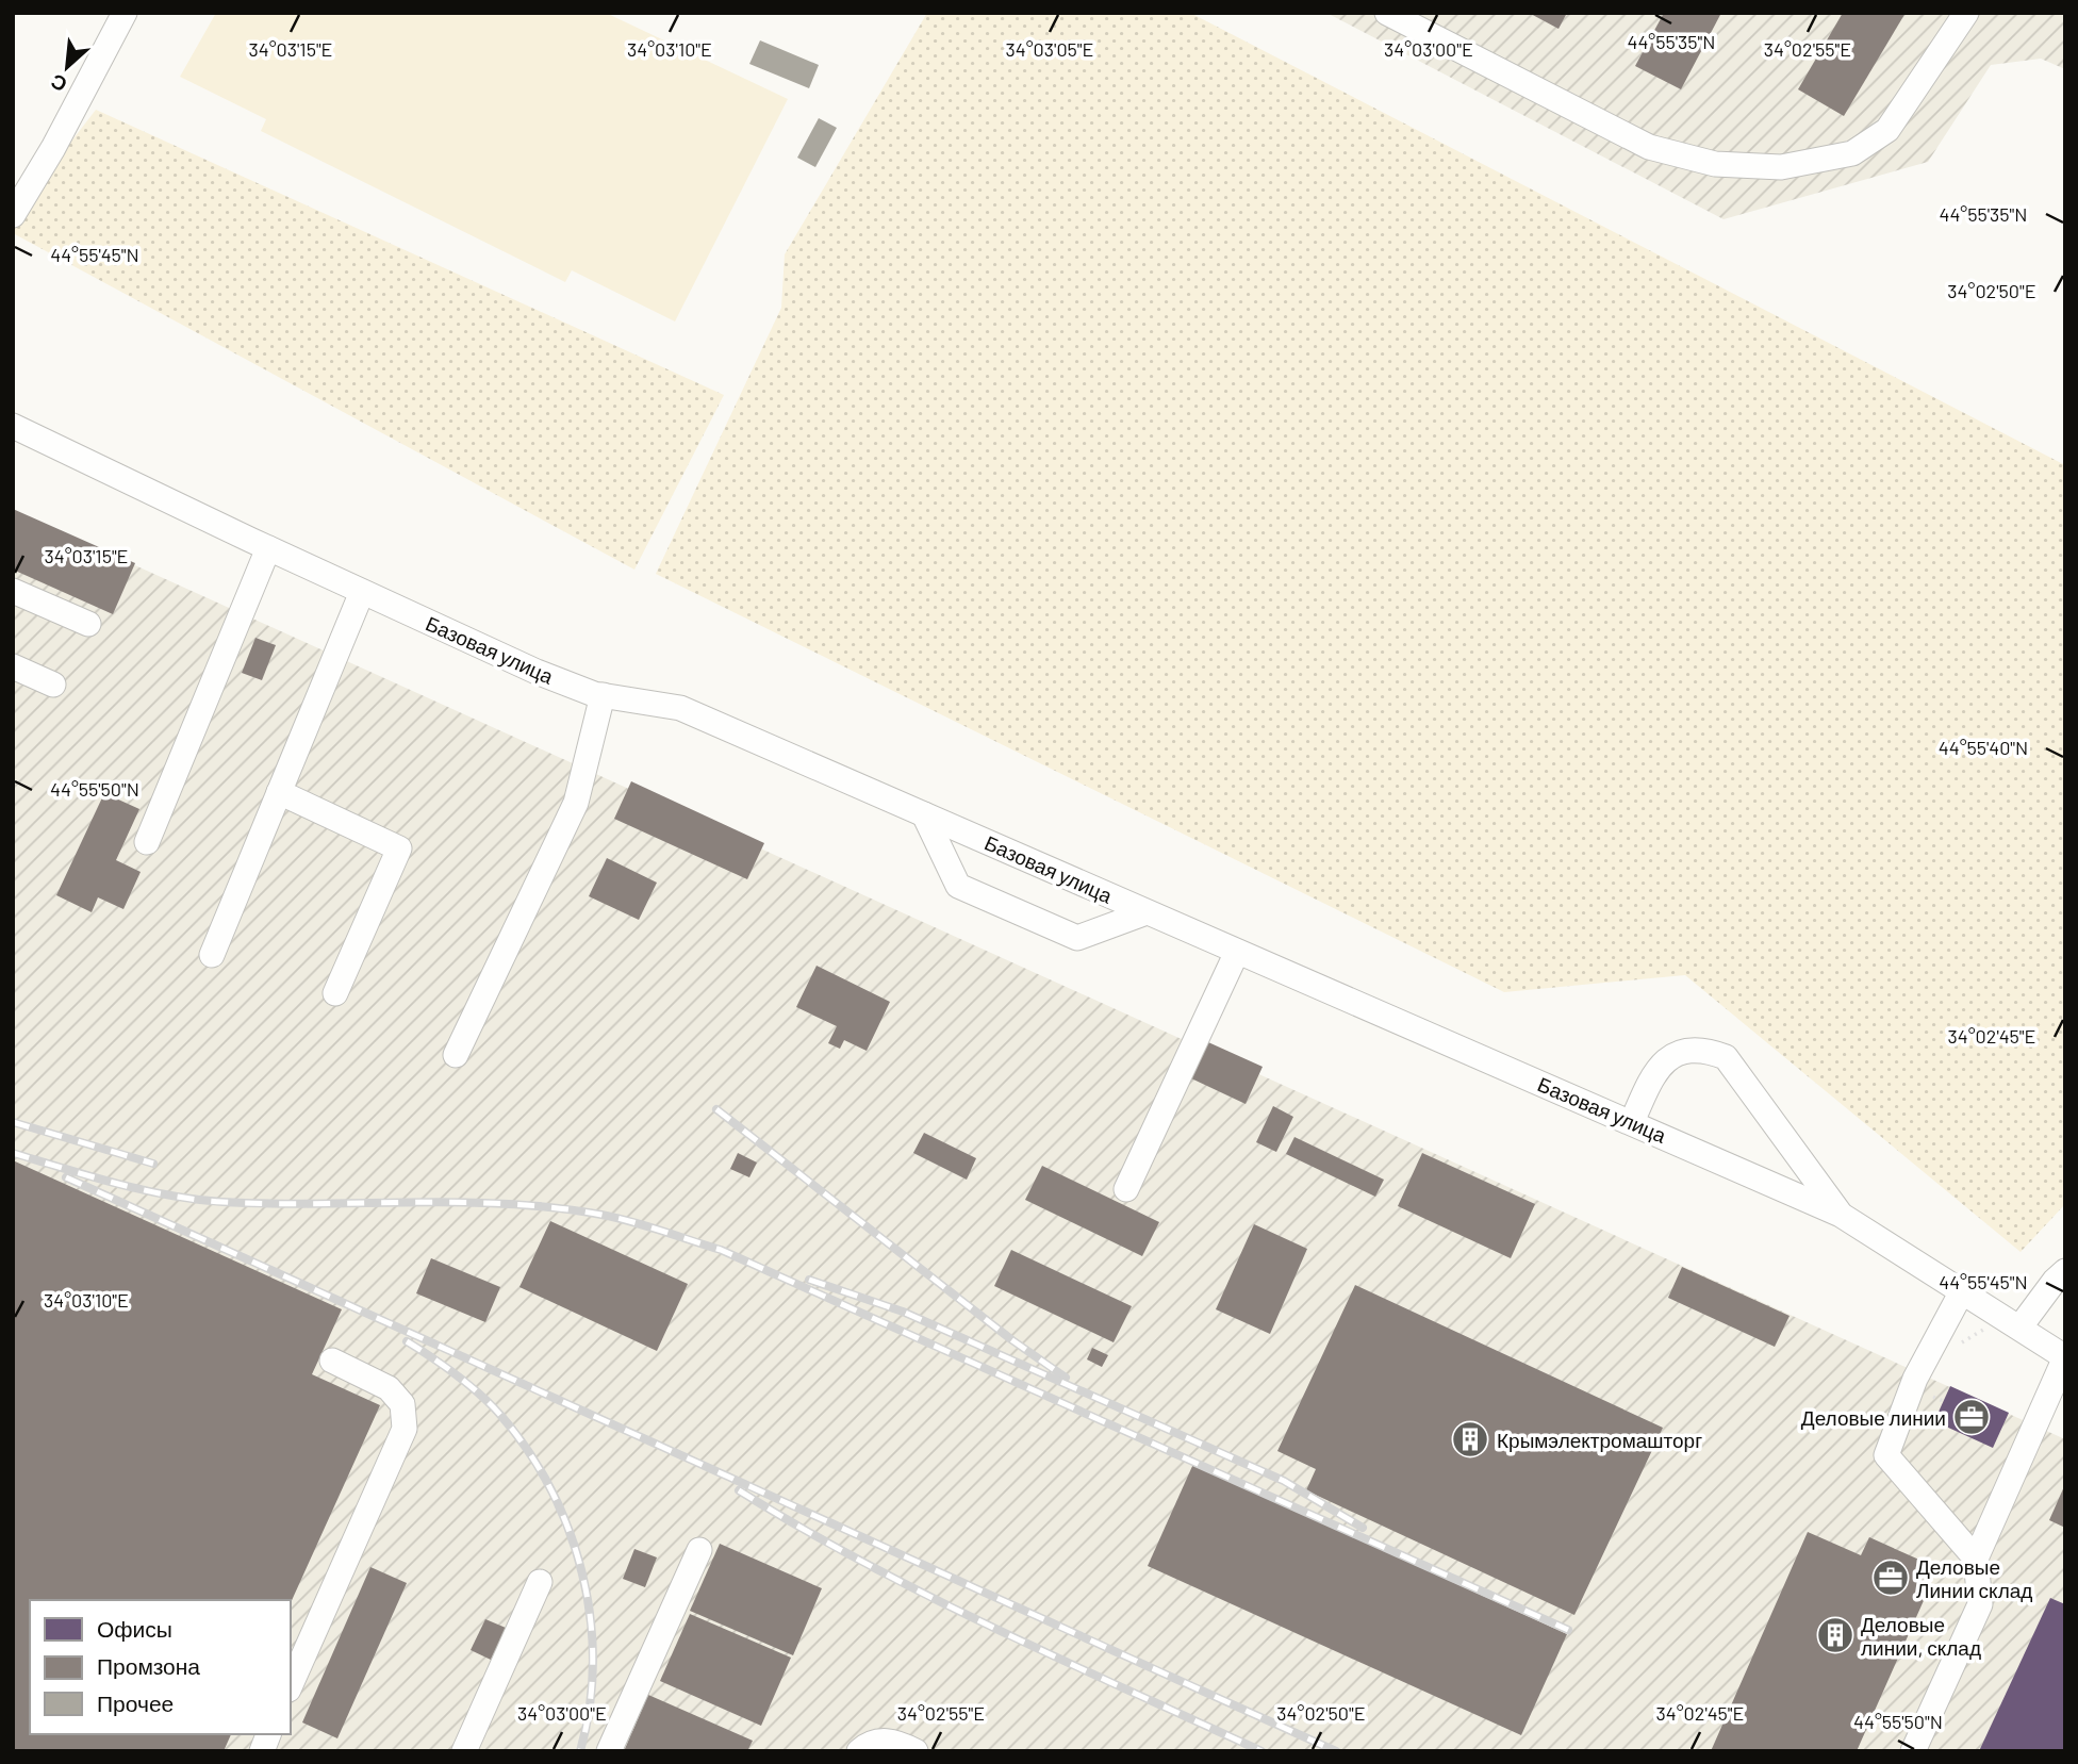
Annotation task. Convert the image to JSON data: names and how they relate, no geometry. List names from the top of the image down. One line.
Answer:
{"streets":{"street":["Базовая улица"]},"places":{"office":["Деловые линии","Деловые Линии склад"],"building":["Крымэлектромашторг","Деловые линии, склад"]},"legend":["Офисы","Промзона","Прочее"],"north":"bottom left","coordinates":["44°55'35\"N","34°03'15\"E","34°03'10\"E","34°03'05\"E","34°03'00\"E","34°02'55\"E","44°55'45\"N","34°02'50\"E","44°55'40\"N","44°55'50\"N","34°02'45\"E"]}
